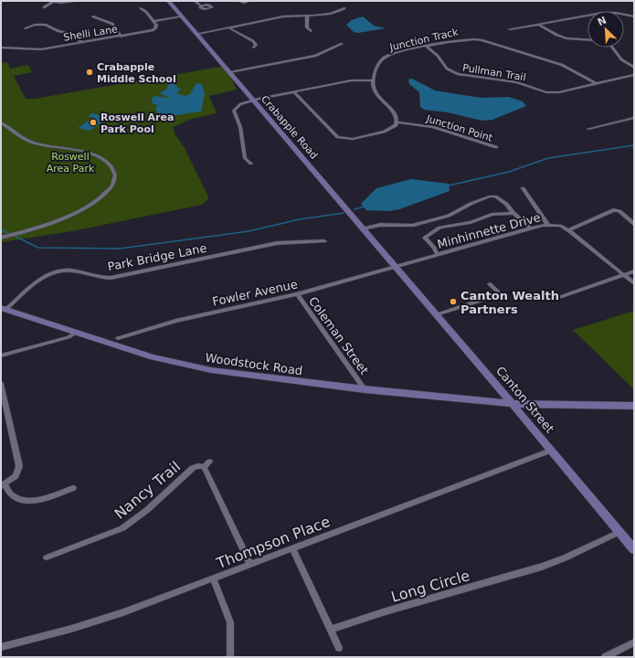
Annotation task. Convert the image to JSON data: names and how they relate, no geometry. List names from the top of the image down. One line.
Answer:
{"streets":{"street":["Shelli Lane","Junction Track","Pullman Trail","Crabapple Road","Junction Point","Minhinnette Drive","Park Bridge Lane","Fowler Avenue","Coleman Street","Woodstock Road","Canton Street","Nancy Trail","Thompson Place","Long Circle"]},"crossings":[["Junction Track","Pullman Trail"],["Crabapple Road","Minhinnette Drive"],["Crabapple Road","Fowler Avenue"],["Crabapple Road","Canton Street"],["Minhinnette Drive","Fowler Avenue"],["Minhinnette Drive","Canton Street"],["Park Bridge Lane","Woodstock Road"],["Fowler Avenue","Coleman Street"],["Fowler Avenue","Canton Street"],["Coleman Street","Woodstock Road"],["Woodstock Road","Canton Street"],["Canton Street","Thompson Place"],["Canton Street","Long Circle"]],"parks":["Roswell Area Park"],"places":["Crabapple Middle School","Roswell Area Park Pool","Canton Wealth Partners"],"north":"top left"}
